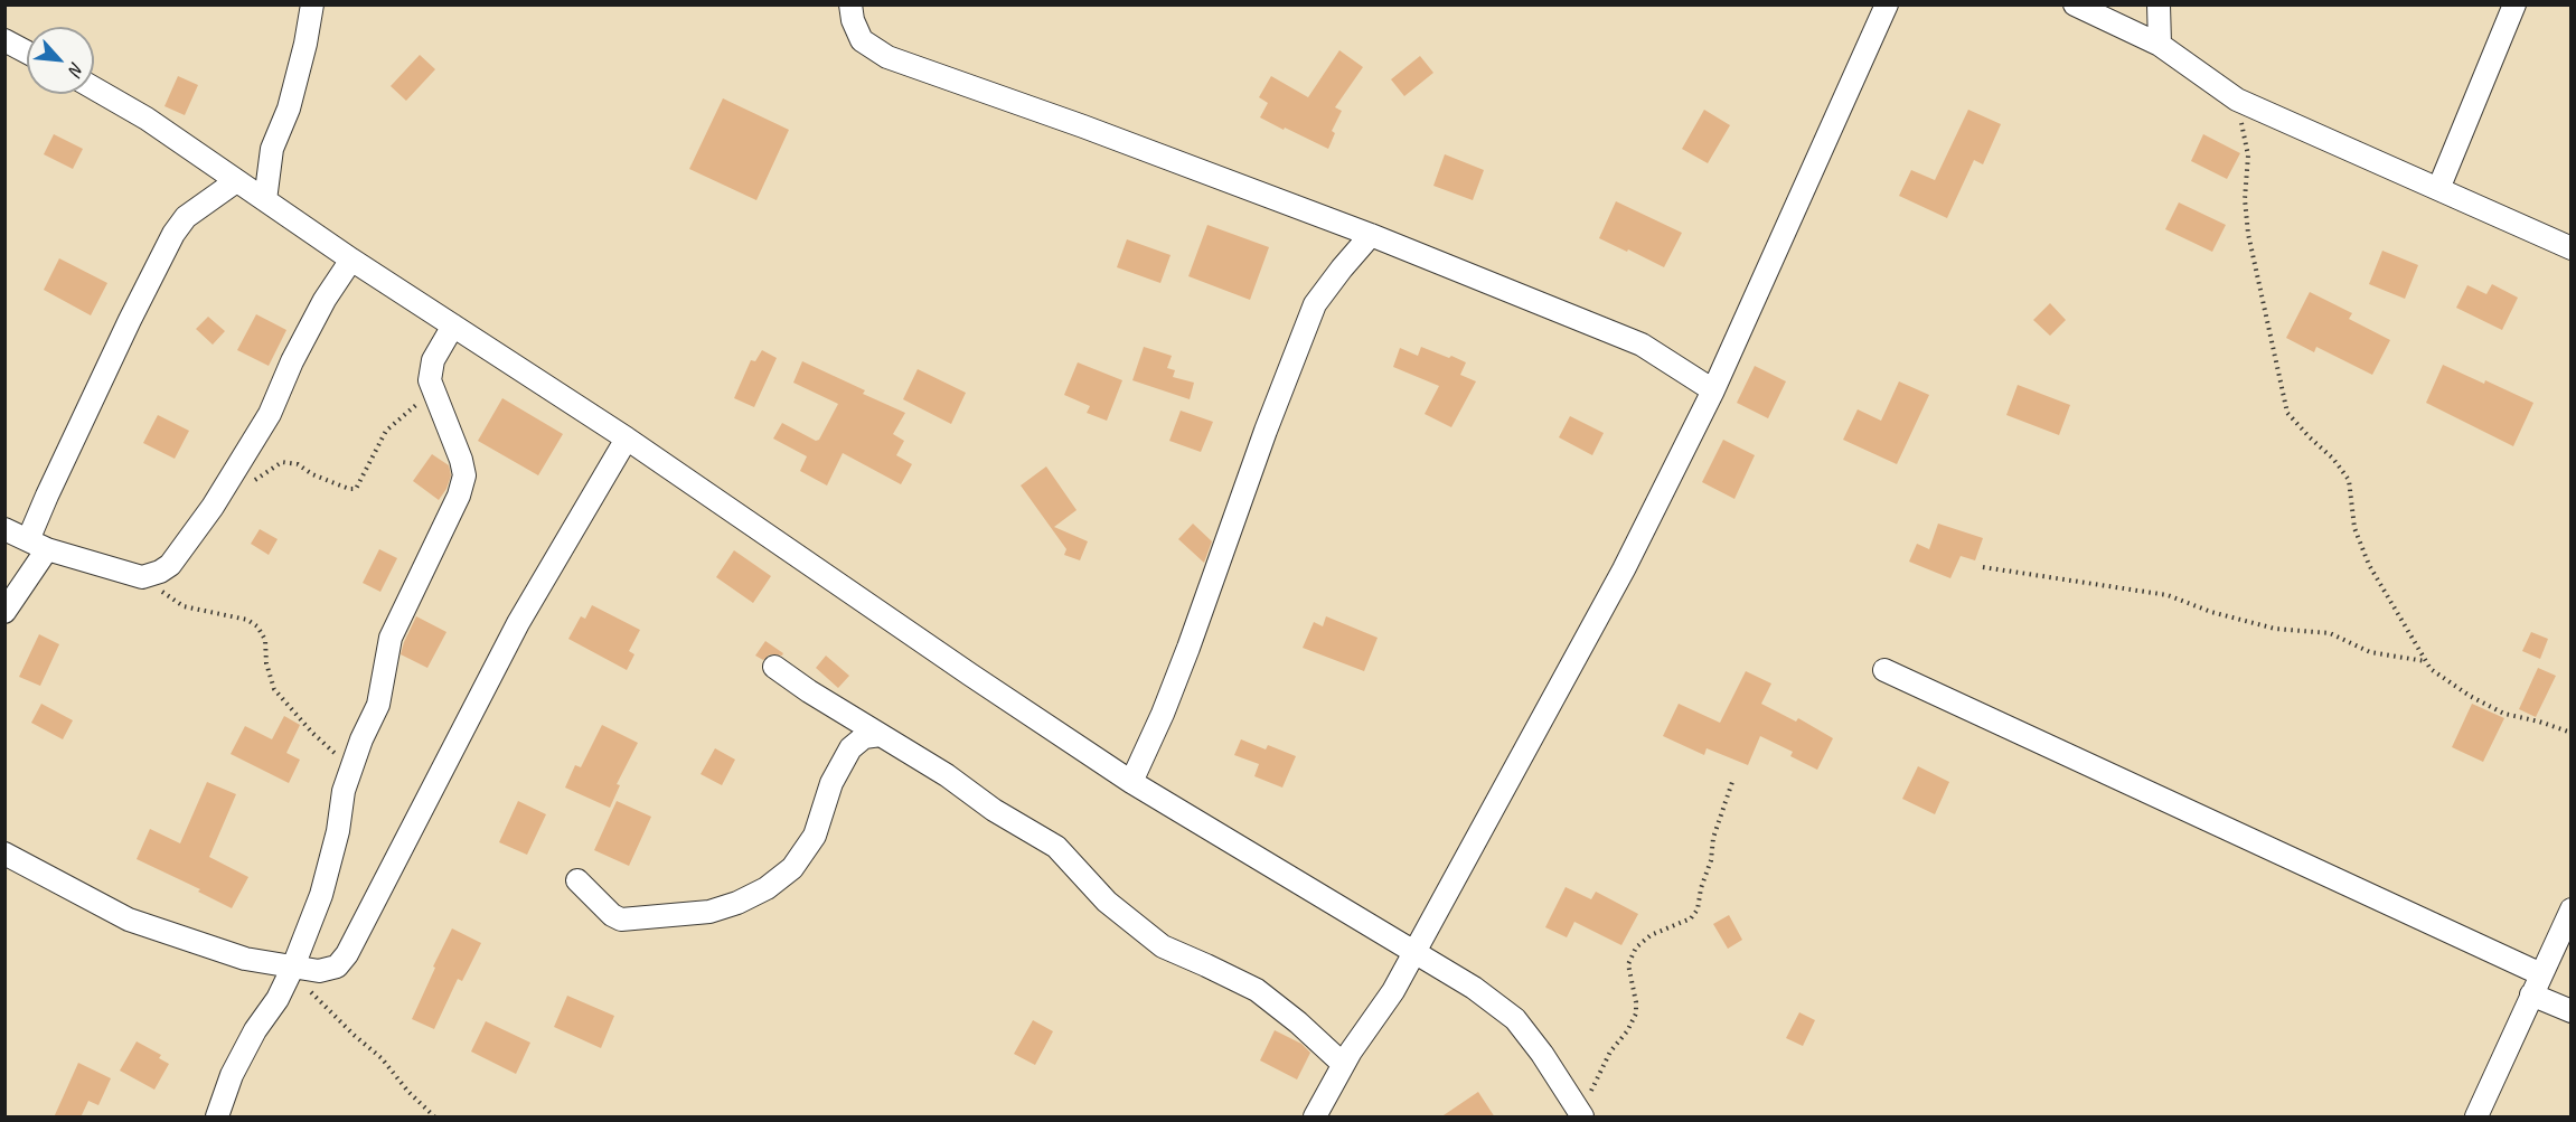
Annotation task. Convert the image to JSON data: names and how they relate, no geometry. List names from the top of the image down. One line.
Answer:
{"north":"bottom right"}
